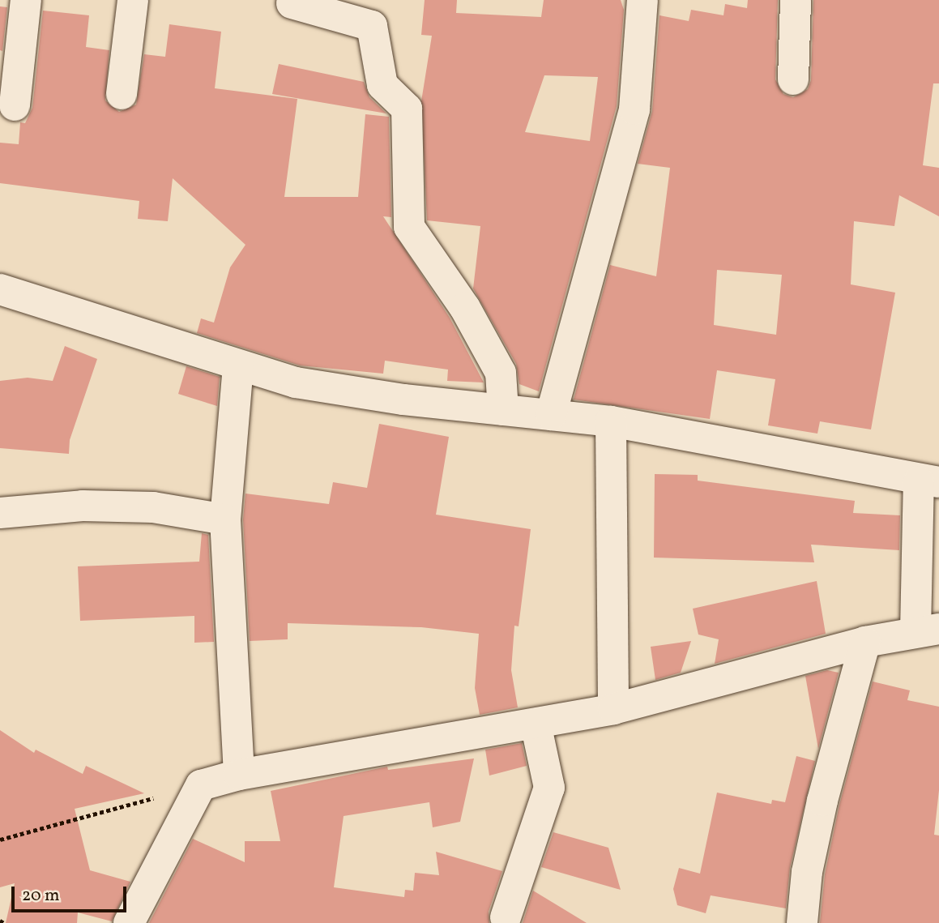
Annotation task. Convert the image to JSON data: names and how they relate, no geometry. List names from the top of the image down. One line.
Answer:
{"scale_bar":"20 m"}
